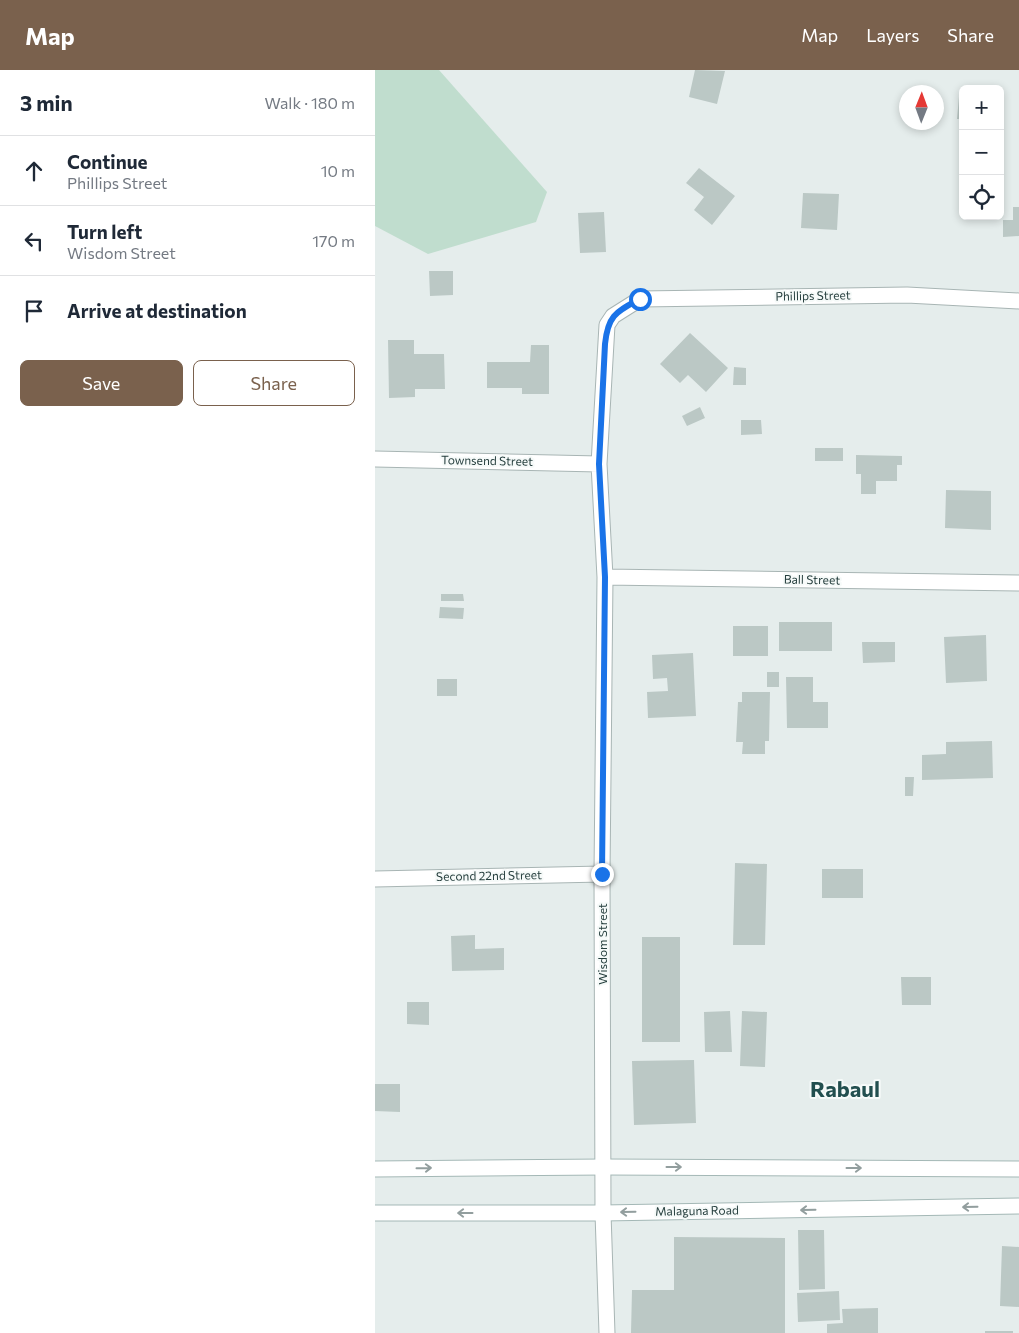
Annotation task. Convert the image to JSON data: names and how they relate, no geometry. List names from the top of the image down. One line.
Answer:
{"streets":{"street":["Phillips Street","Townsend Street","Ball Street","Second 22nd Street","Wisdom Street","Malaguna Road"]},"crossings":[["Phillips Street","Wisdom Street"],["Townsend Street","Wisdom Street"],["Ball Street","Wisdom Street"],["Second 22nd Street","Wisdom Street"],["Wisdom Street","Malaguna Road"]],"districts":["Rabaul"],"north":"top","page":{"header":"Map","nav":["Map","Layers","Share"],"heading":["3 min","Walk · 180 m"],"map_buttons":["+","−"],"list":[["Continue","Phillips Street","10 m"],["Turn left","Wisdom Street","170 m"],"Arrive at destination"],"buttons":["Save","Share"]}}
